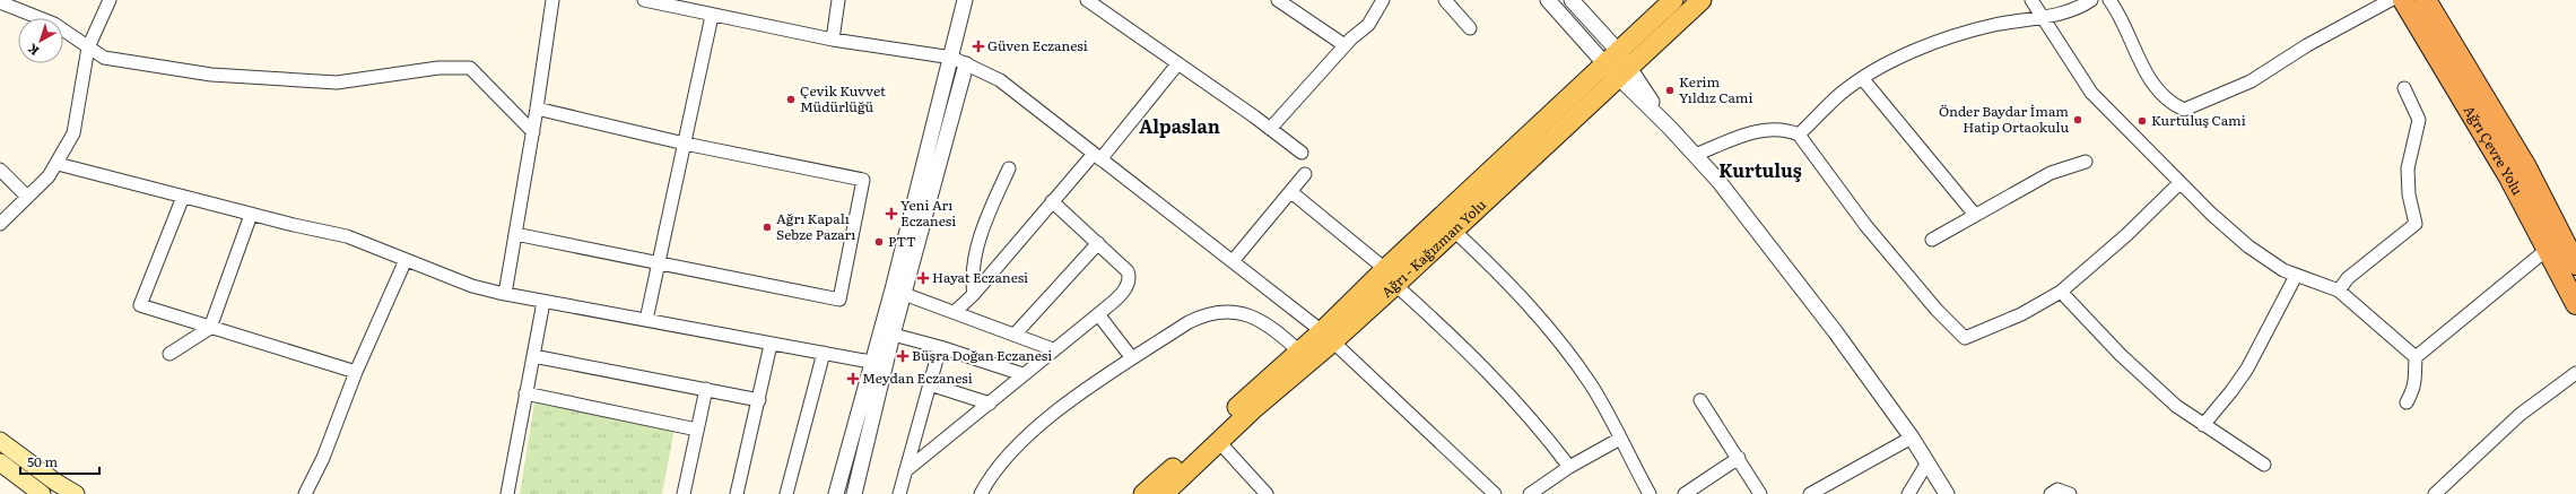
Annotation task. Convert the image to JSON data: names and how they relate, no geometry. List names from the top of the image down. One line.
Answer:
{"streets":{"highway":["Ağrı Çevre Yolu"],"main road":["Ağrı - Kağızman Yolu"]},"districts":["Alpaslan","Kurtuluş"],"places":{"health":["Güven Eczanesi","Yeni Arı Eczanesi","Hayat Eczanesi","Büşra Doğan Eczanesi","Meydan Eczanesi"],"other":["Kerim Yıldız Cami","Çevik Kuvvet Müdürlüğü","Önder Baydar İmam Hatip Ortaokulu","Kurtuluş Cami","Ağrı Kapalı Sebze Pazarı","PTT"]},"scale_bar":"50 m","north":"bottom left"}
